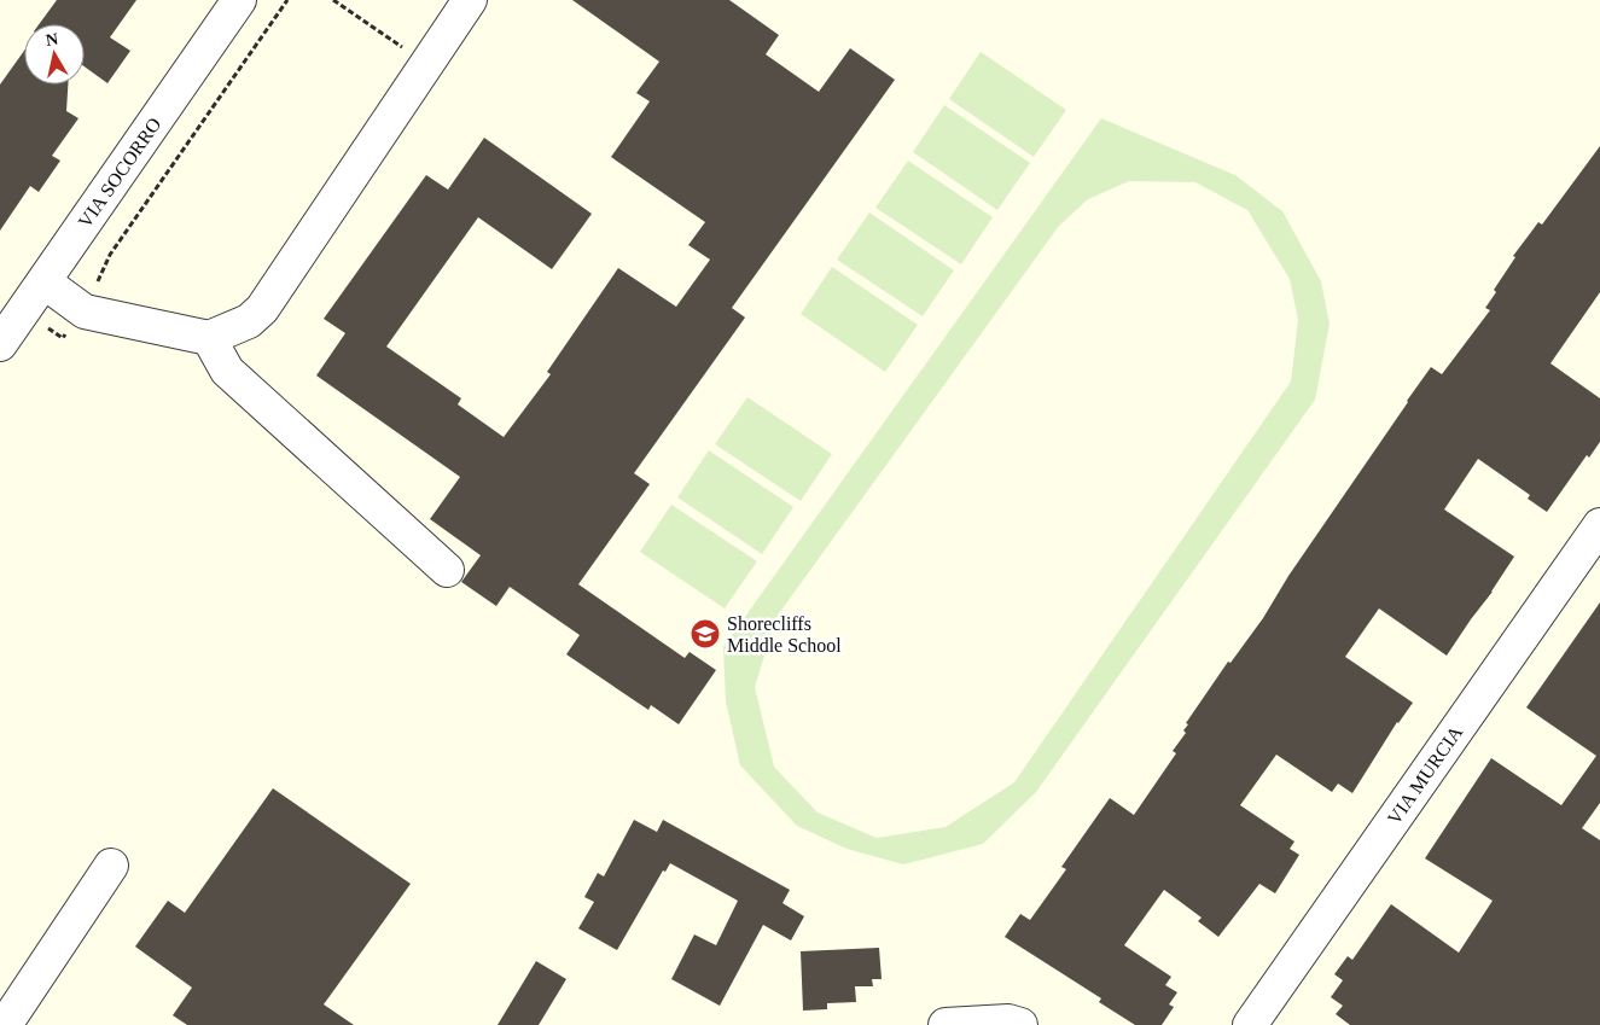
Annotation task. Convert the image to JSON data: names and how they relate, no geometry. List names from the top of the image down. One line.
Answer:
{"streets":{"street":["VIA SOCORRO","VIA MURCIA"]},"places":{"school or university":["Shorecliffs Middle School"]},"north":"top"}
